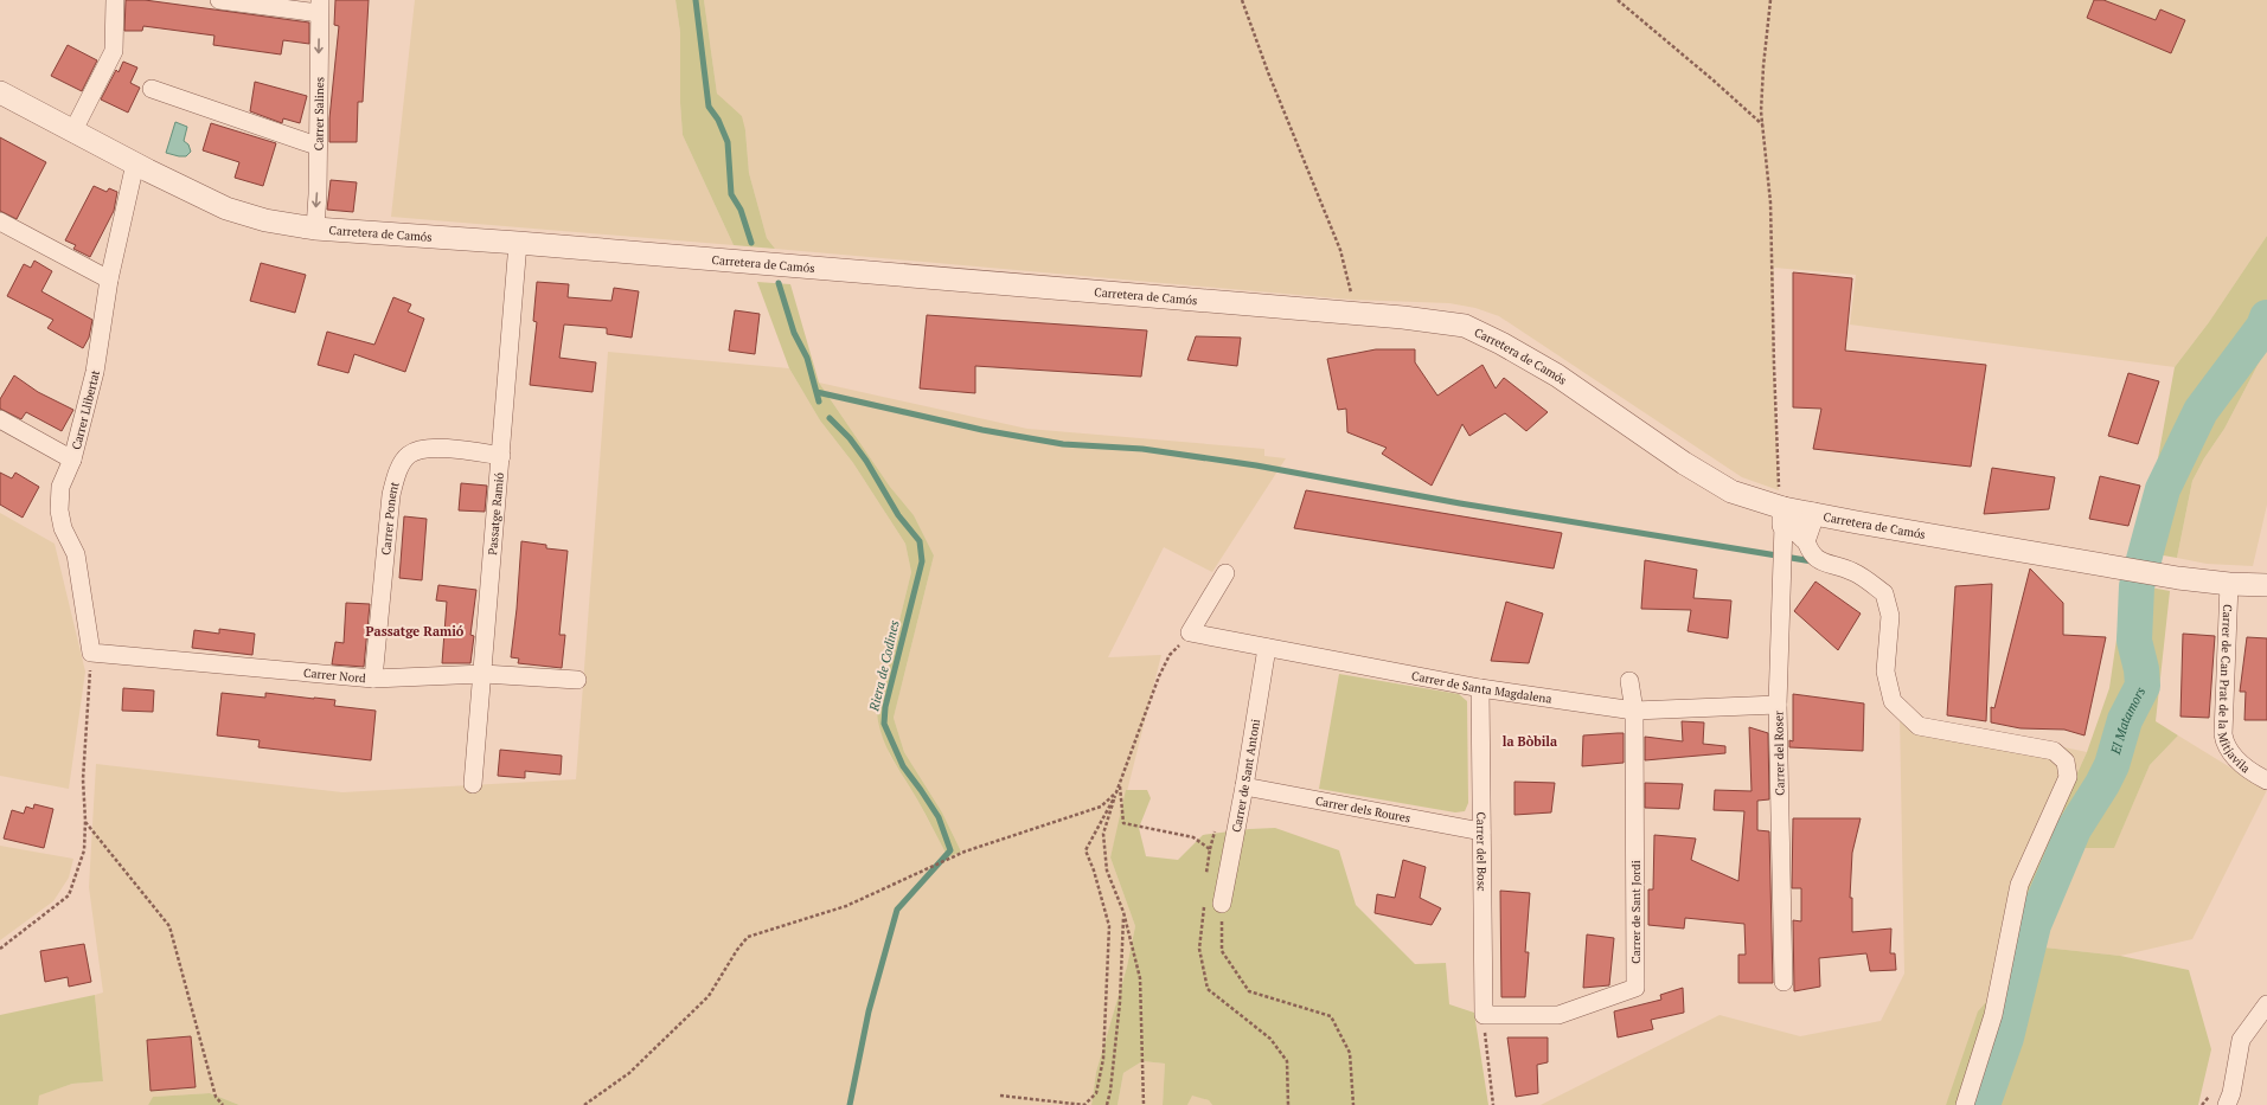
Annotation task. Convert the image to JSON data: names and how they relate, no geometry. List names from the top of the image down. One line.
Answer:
{"streets":{"street":["Carrer Salines","Carretera de Camós","Carrer Llibertat","Passatge Ramió","Carrer Ponent","Carrer Nord","Carrer de Can Prat de la Mitjavila","Carrer de Santa Magdalena","Carrer del Roser","Carrer de Sant Antoni","Carrer dels Roures","Carrer del Bosc","Carrer de Sant Jordi"]},"crossings":[["Carrer Salines","Carretera de Camós"],["Carretera de Camós","Carrer Llibertat"],["Carretera de Camós","Passatge Ramió"],["Carretera de Camós","Carrer de Can Prat de la Mitjavila"],["Carretera de Camós","Carrer del Roser"],["Carrer Llibertat","Carrer Nord"],["Passatge Ramió","Carrer Ponent"],["Passatge Ramió","Carrer Nord"],["Carrer Ponent","Carrer Nord"],["Carrer de Santa Magdalena","Carrer del Roser"],["Carrer de Santa Magdalena","Carrer de Sant Antoni"],["Carrer de Santa Magdalena","Carrer del Bosc"],["Carrer de Santa Magdalena","Carrer de Sant Jordi"],["Carrer de Sant Antoni","Carrer dels Roures"],["Carrer dels Roures","Carrer del Bosc"],["Carrer del Bosc","Carrer de Sant Jordi"]],"one_way":["Carrer Salines"],"districts":["Passatge Ramió","la Bòbila"],"water":["Riera de Codines","El Matamors"]}
